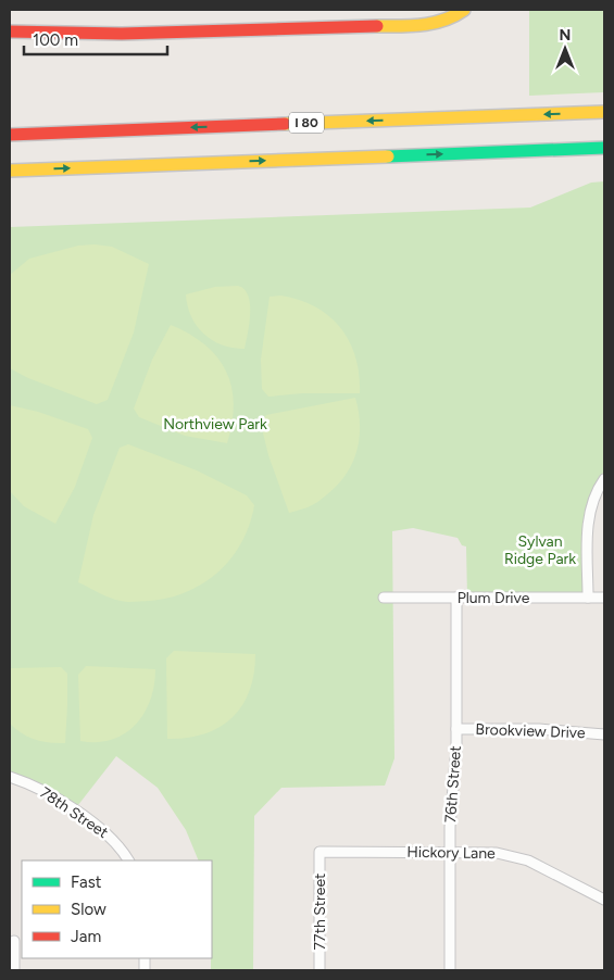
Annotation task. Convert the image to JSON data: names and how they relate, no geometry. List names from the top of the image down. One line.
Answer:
{"streets":{"main road":["I 80"],"street":["Plum Drive","Brookview Drive","76th Street","78th Street","Hickory Lane","77th Street"]},"crossings":[["Plum Drive","76th Street"],["Brookview Drive","76th Street"],["76th Street","Hickory Lane"],["Hickory Lane","77th Street"]],"parks":["Northview Park","Sylvan Ridge Park"],"legend":["Fast","Slow","Jam"],"scale_bar":"100 m","north":"top"}
